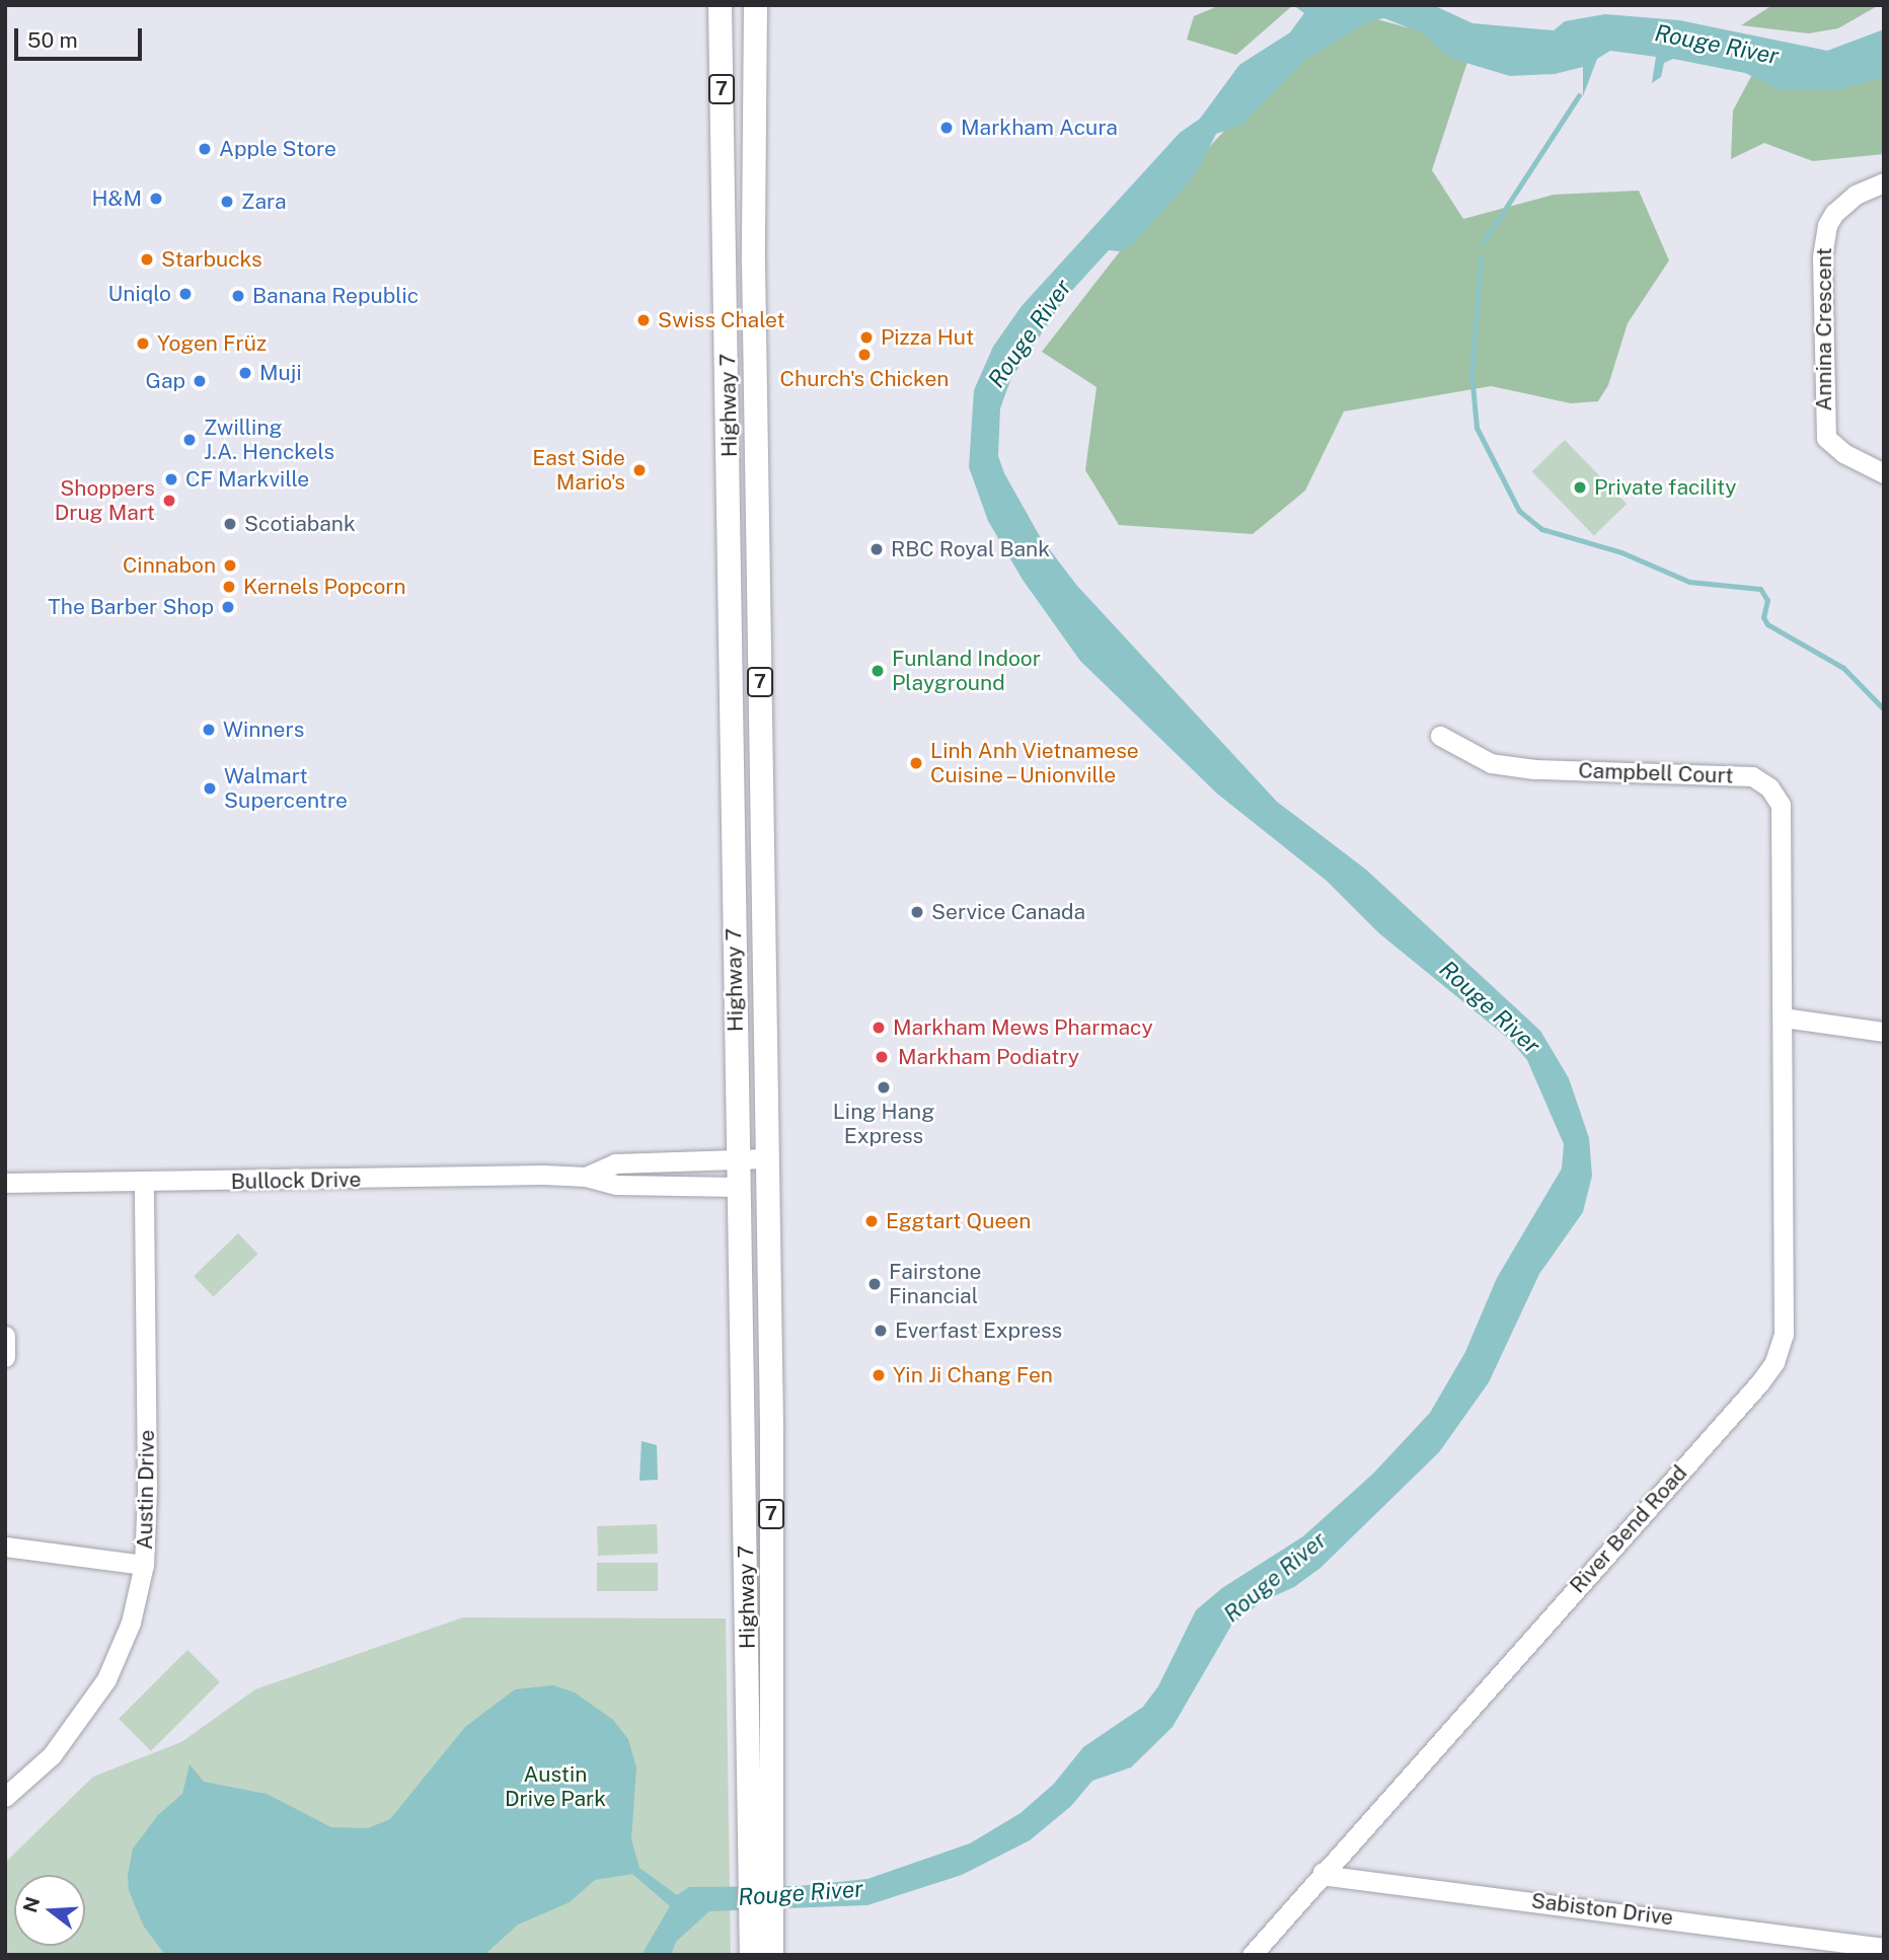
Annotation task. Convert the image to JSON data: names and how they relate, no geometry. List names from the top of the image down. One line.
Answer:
{"streets":{"main road":["7","Highway 7"],"street":["Annina Crescent","Campbell Court","Bullock Drive","Austin Drive","River Bend Road","Sabiston Drive"]},"crossings":[["Highway 7","Bullock Drive"],["Campbell Court","River Bend Road"],["Bullock Drive","Austin Drive"],["River Bend Road","Sabiston Drive"]],"water":["Rouge River"],"parks":["Austin Drive Park"],"places":["Markham Acura","Apple Store","H&M","Zara","Starbucks","Uniqlo","Banana Republic","Swiss Chalet","Pizza Hut","Yogen Früz","Church's Chicken","Muji","Gap","Zwilling J.A. Henckels","East Side Mario's","CF Markville","Private facility","Shoppers Drug Mart","Scotiabank","RBC Royal Bank","Cinnabon","Kernels Popcorn","The Barber Shop","Funland Indoor Playground","Winners","Linh Anh Vietnamese Cuisine – Unionville","Walmart Supercentre","Service Canada","Markham Mews Pharmacy","Markham Podiatry","Ling Hang Express","Eggtart Queen","Fairstone Financial","Everfast Express","Yin Ji Chang Fen"],"scale_bar":"50 m","north":"left"}
